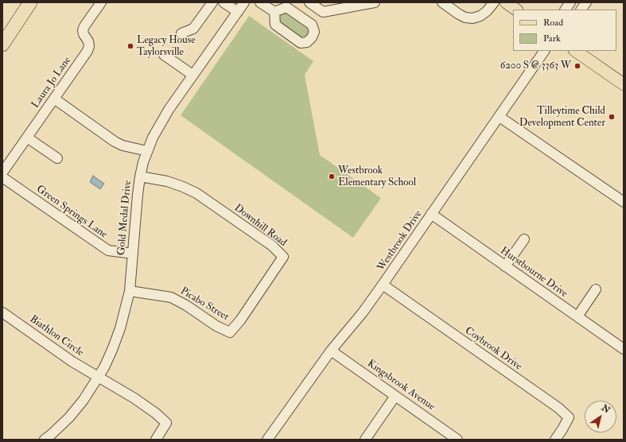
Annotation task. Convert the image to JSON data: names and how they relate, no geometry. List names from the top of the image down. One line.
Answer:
{"streets":{"street":["Laura Jo Lane","Green Springs Lane","Gold Medal Drive","Downhill Road","Westbrook Drive","Hurstbourne Drive","Picabo Street","Biathlon Circle","Coybrook Drive","Kingsbrook Avenue"]},"crossings":[["Green Springs Lane","Gold Medal Drive"],["Gold Medal Drive","Downhill Road"],["Gold Medal Drive","Picabo Street"],["Gold Medal Drive","Biathlon Circle"],["Downhill Road","Picabo Street"],["Westbrook Drive","Hurstbourne Drive"],["Westbrook Drive","Coybrook Drive"],["Westbrook Drive","Kingsbrook Avenue"]],"places":["Legacy House Taylorsville","6200 S @ 3363 W","Tilleytime Child Development Center","Westbrook Elementary School"],"legend":["Road","Park"],"north":"top right"}
